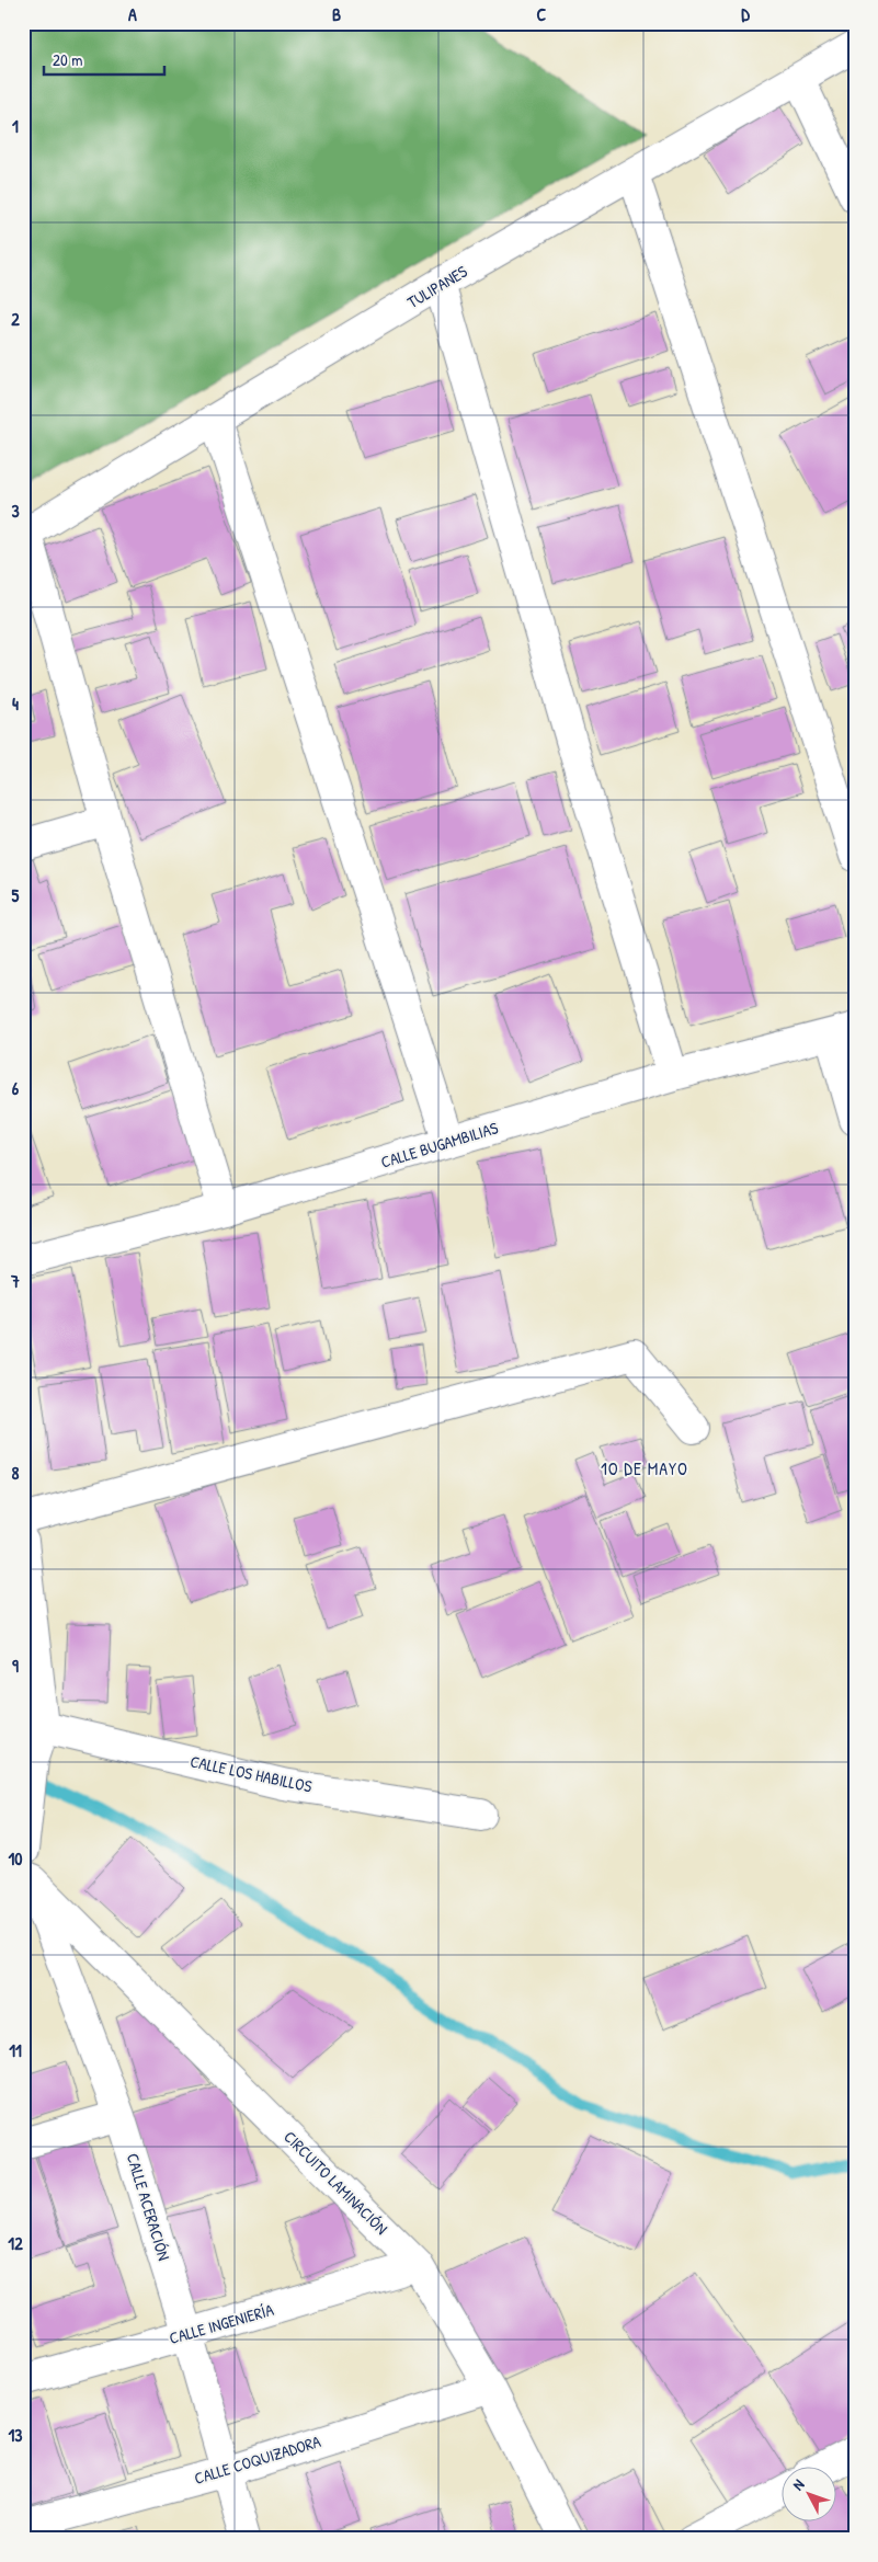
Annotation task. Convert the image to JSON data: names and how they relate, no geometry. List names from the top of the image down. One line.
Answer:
{"streets":{"street":["TULIPANES","CALLE BUGAMBILIAS","CALLE LOS HABILLOS","CIRCUITO LAMINACIÓN","CALLE ACERACIÓN","CALLE INGENIERÍA","CALLE COQUIZADORA"]},"crossings":[["CIRCUITO LAMINACIÓN","CALLE ACERACIÓN"],["CIRCUITO LAMINACIÓN","CALLE INGENIERÍA"],["CIRCUITO LAMINACIÓN","CALLE COQUIZADORA"],["CALLE ACERACIÓN","CALLE INGENIERÍA"],["CALLE ACERACIÓN","CALLE COQUIZADORA"]],"districts":["1O DE MAYO"],"scale_bar":"20 m","north":"top left","grid":{"columns":["A","B","C","D"],"rows":["1","2","3","4","5","6","7","8","9","10","11","12","13"]}}
